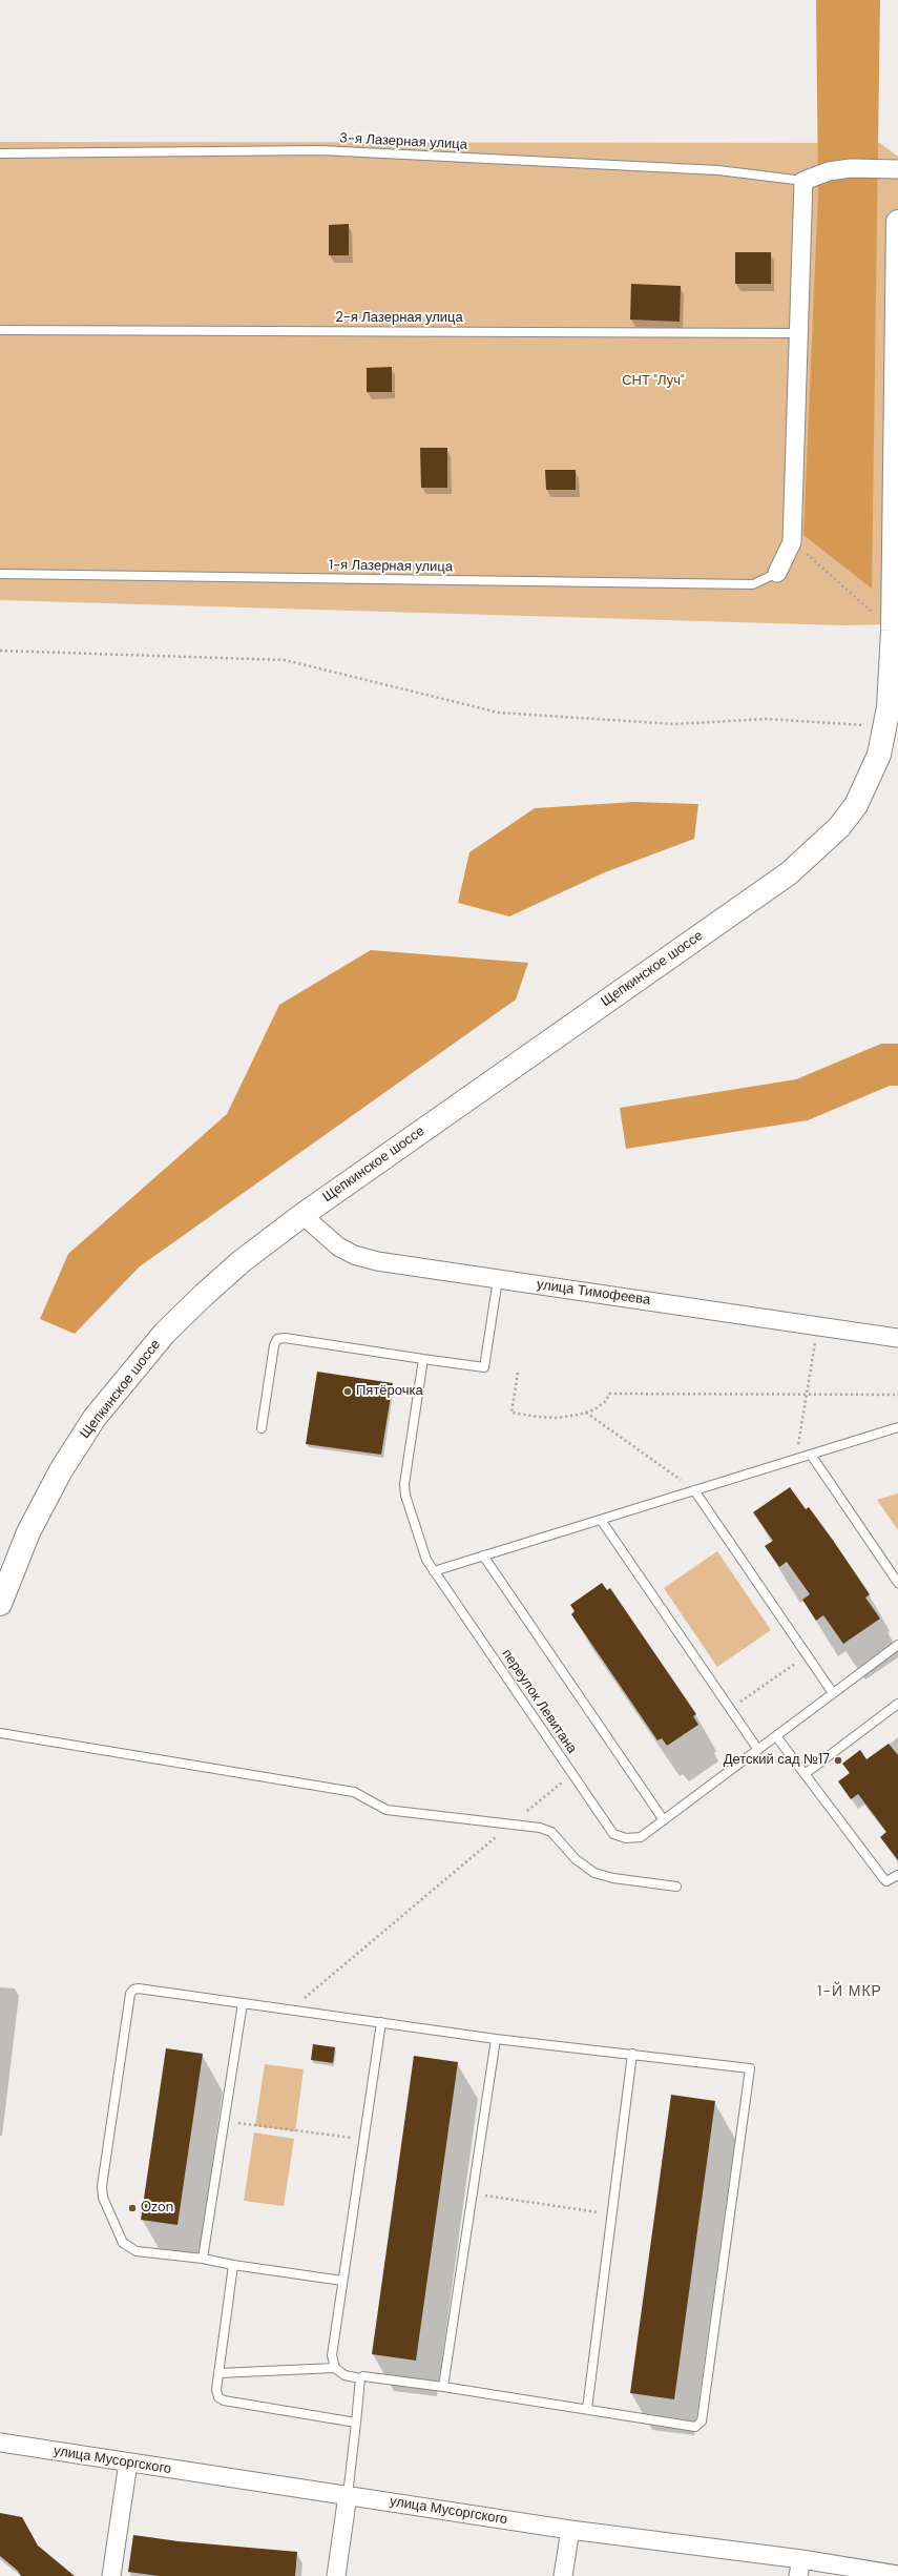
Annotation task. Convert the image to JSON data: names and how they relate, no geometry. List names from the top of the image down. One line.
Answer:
{"streets":{"main road":["Щепкинское шоссе"],"street":["улица Тимофеева","улица Мусоргского"],"lane":["3-я Лазерная улица","2-я Лазерная улица","1-я Лазерная улица","переулок Левитана"]},"crossings":[["Щепкинское шоссе","улица Тимофеева"]],"districts":["1-Й МКР"],"parks":["СНТ \"Луч\""],"places":["Пятёрочка","Детский сад №17","Ozon"]}
